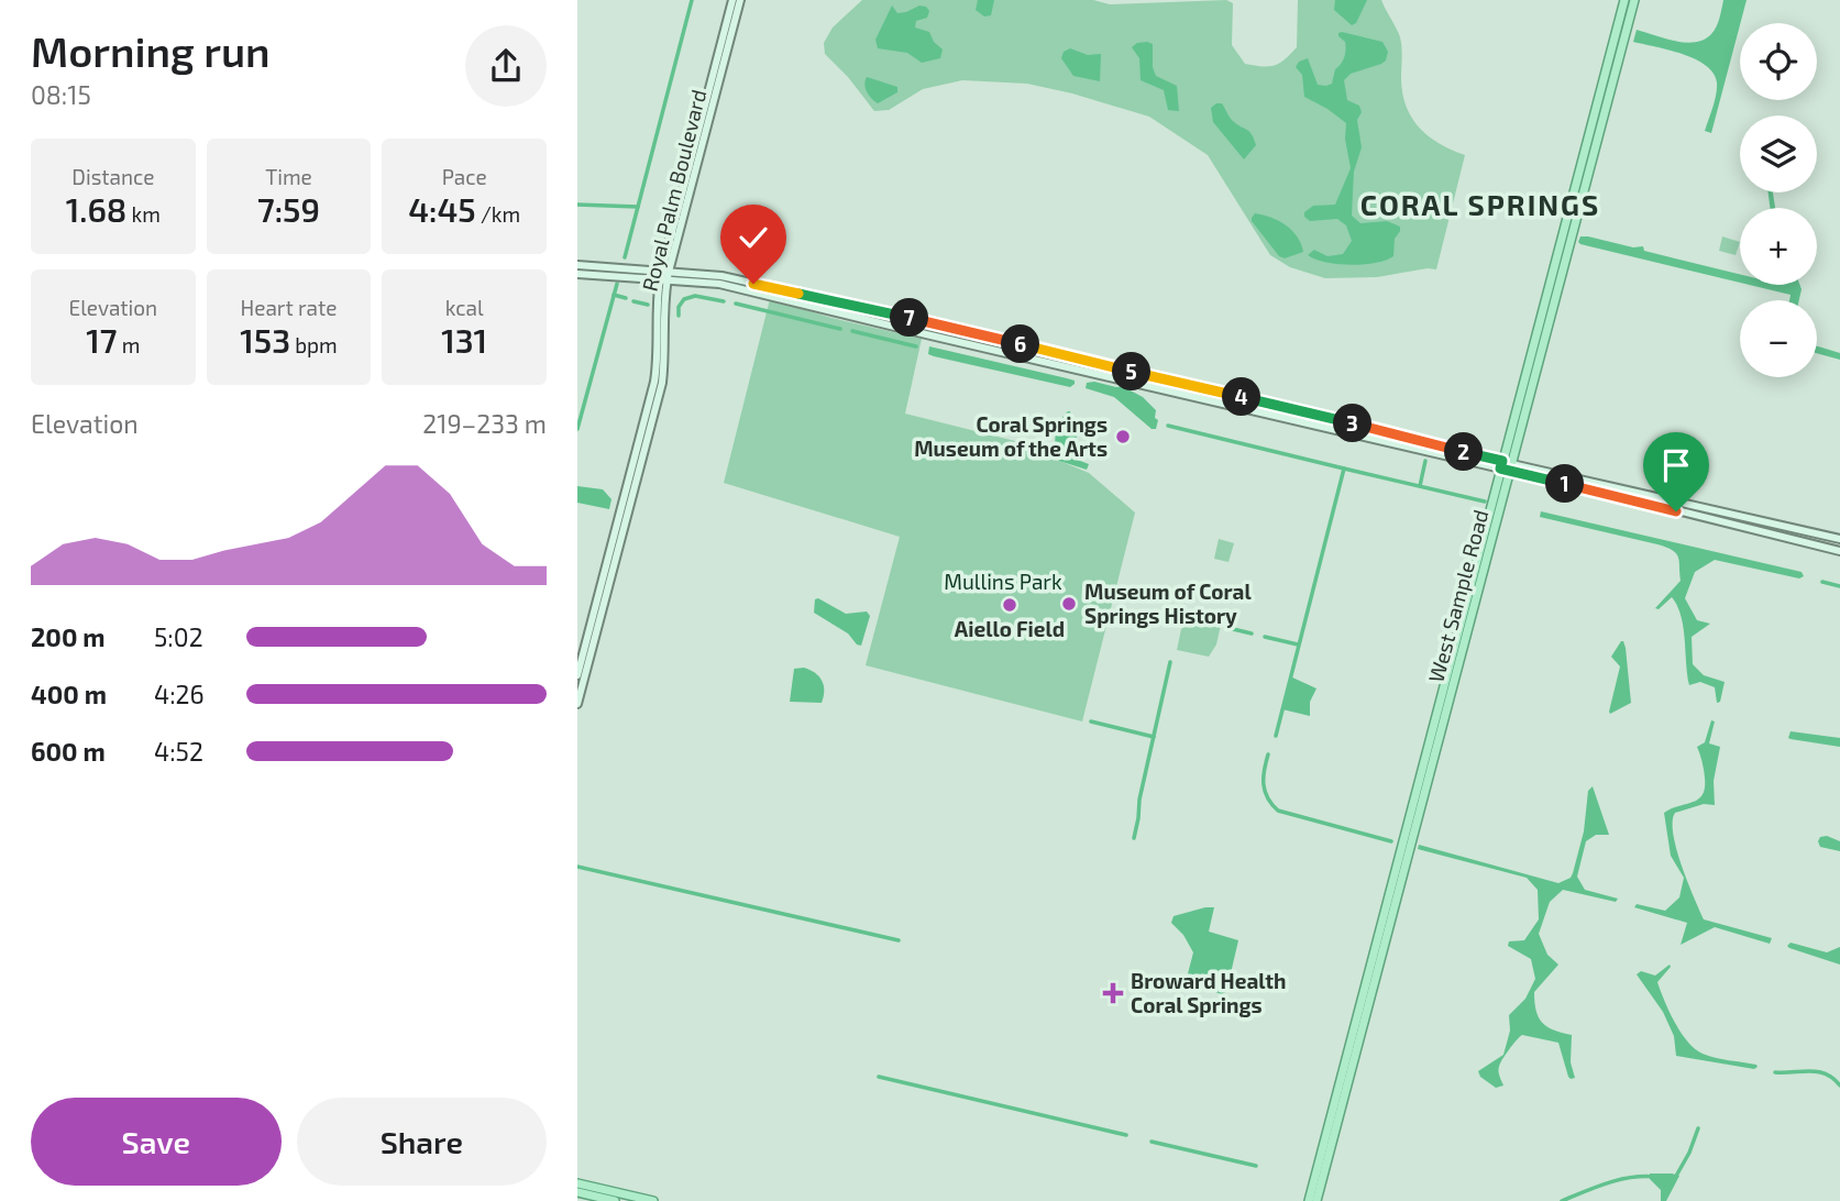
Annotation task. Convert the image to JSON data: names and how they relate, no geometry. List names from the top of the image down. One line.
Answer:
{"streets":{"main road":["Royal Palm Boulevard","West Sample Road"]},"districts":["CORAL SPRINGS"],"parks":["Mullins Park"],"places":{"other":["Coral Springs Museum of the Arts","Museum of Coral Springs History","Aiello Field"],"health":["Broward Health Coral Springs"]},"page":{"heading":["Morning run","08:15"],"map_buttons":["+","−"],"stats":[["Distance","1.68 km"],["Time","7:59"],["Pace","4:45 /km"],["Elevation","17 m"],["Heart rate","153 bpm"],["kcal","131"]],"pins":["7","6","5","4","3","2","1"],"chart":["Elevation","219–233 m"],"list":[{"name":"200 m","note":"5:02"},{"name":"400 m","note":"4:26"},{"name":"600 m","note":"4:52"}],"buttons":["Save","Share"]}}
